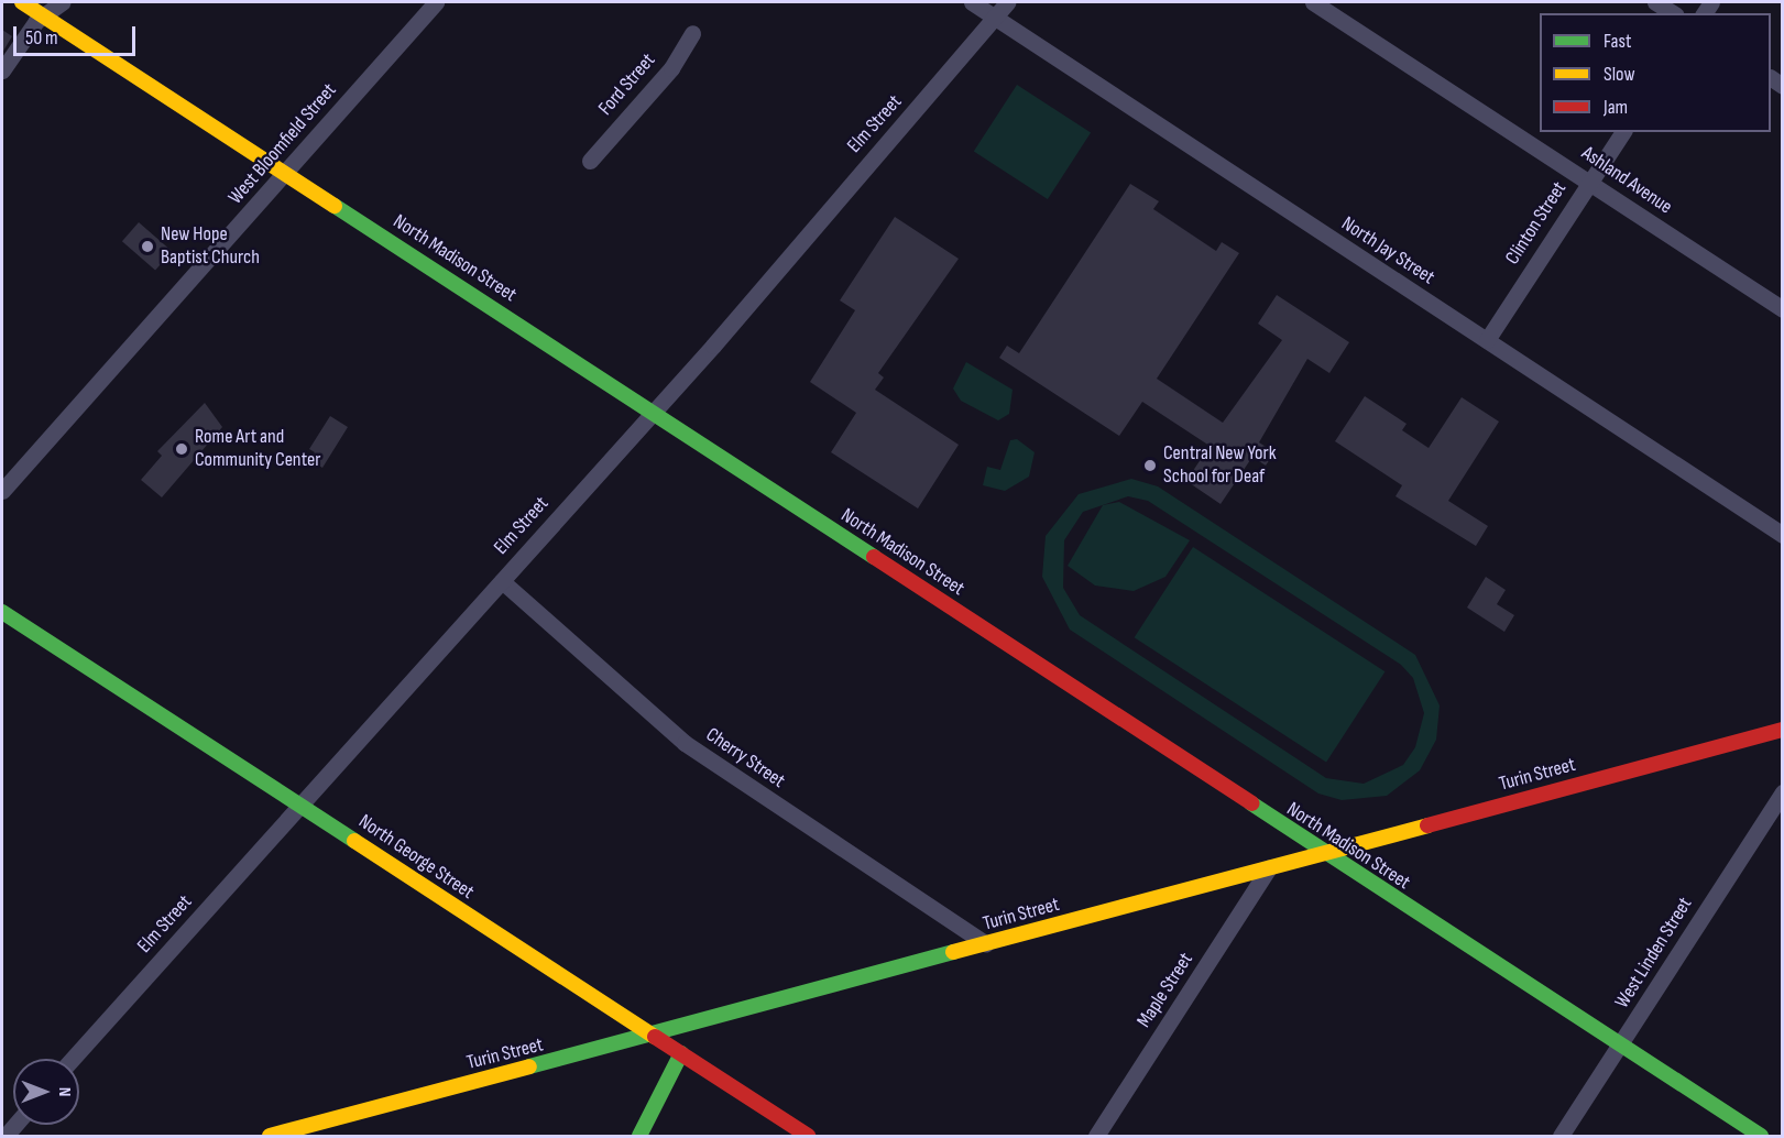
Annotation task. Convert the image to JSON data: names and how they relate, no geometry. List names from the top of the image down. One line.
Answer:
{"streets":{"street":["Ford Street","Elm Street","West Bloomfield Street","Ashland Avenue","Clinton Street","North Jay Street","North Madison Street","Cherry Street","Turin Street","North George Street","West Linden Street","Maple Street"]},"crossings":[["Elm Street","North Jay Street"],["Elm Street","North Madison Street"],["Elm Street","Cherry Street"],["Elm Street","North George Street"],["West Bloomfield Street","North Madison Street"],["Ashland Avenue","Clinton Street"],["Clinton Street","North Jay Street"],["North Madison Street","Turin Street"],["North Madison Street","West Linden Street"],["Cherry Street","Turin Street"],["Turin Street","North George Street"],["Turin Street","Maple Street"]],"places":["New Hope Baptist Church","Rome Art and Community Center","Central New York School for Deaf"],"legend":["Fast","Slow","Jam"],"scale_bar":"50 m","north":"right"}
